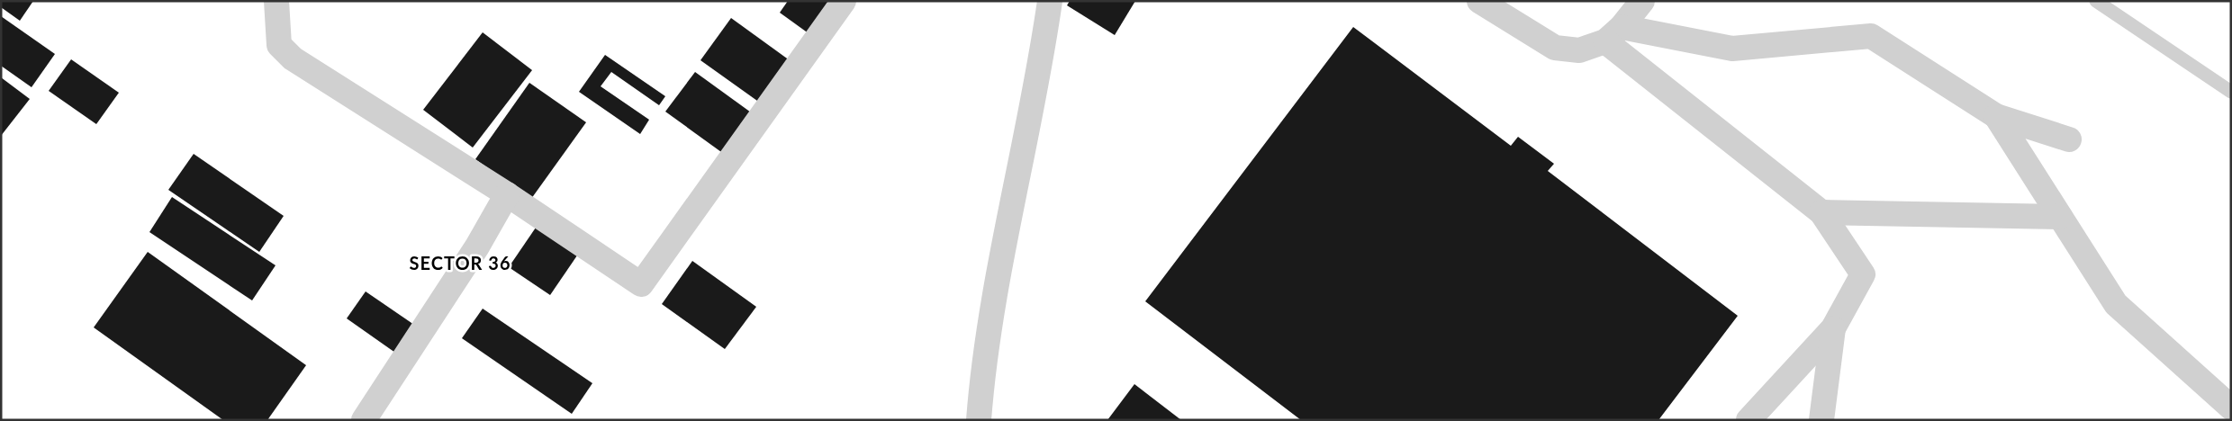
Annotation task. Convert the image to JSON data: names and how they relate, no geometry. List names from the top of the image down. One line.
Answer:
{"districts":["SECTOR 36"]}
